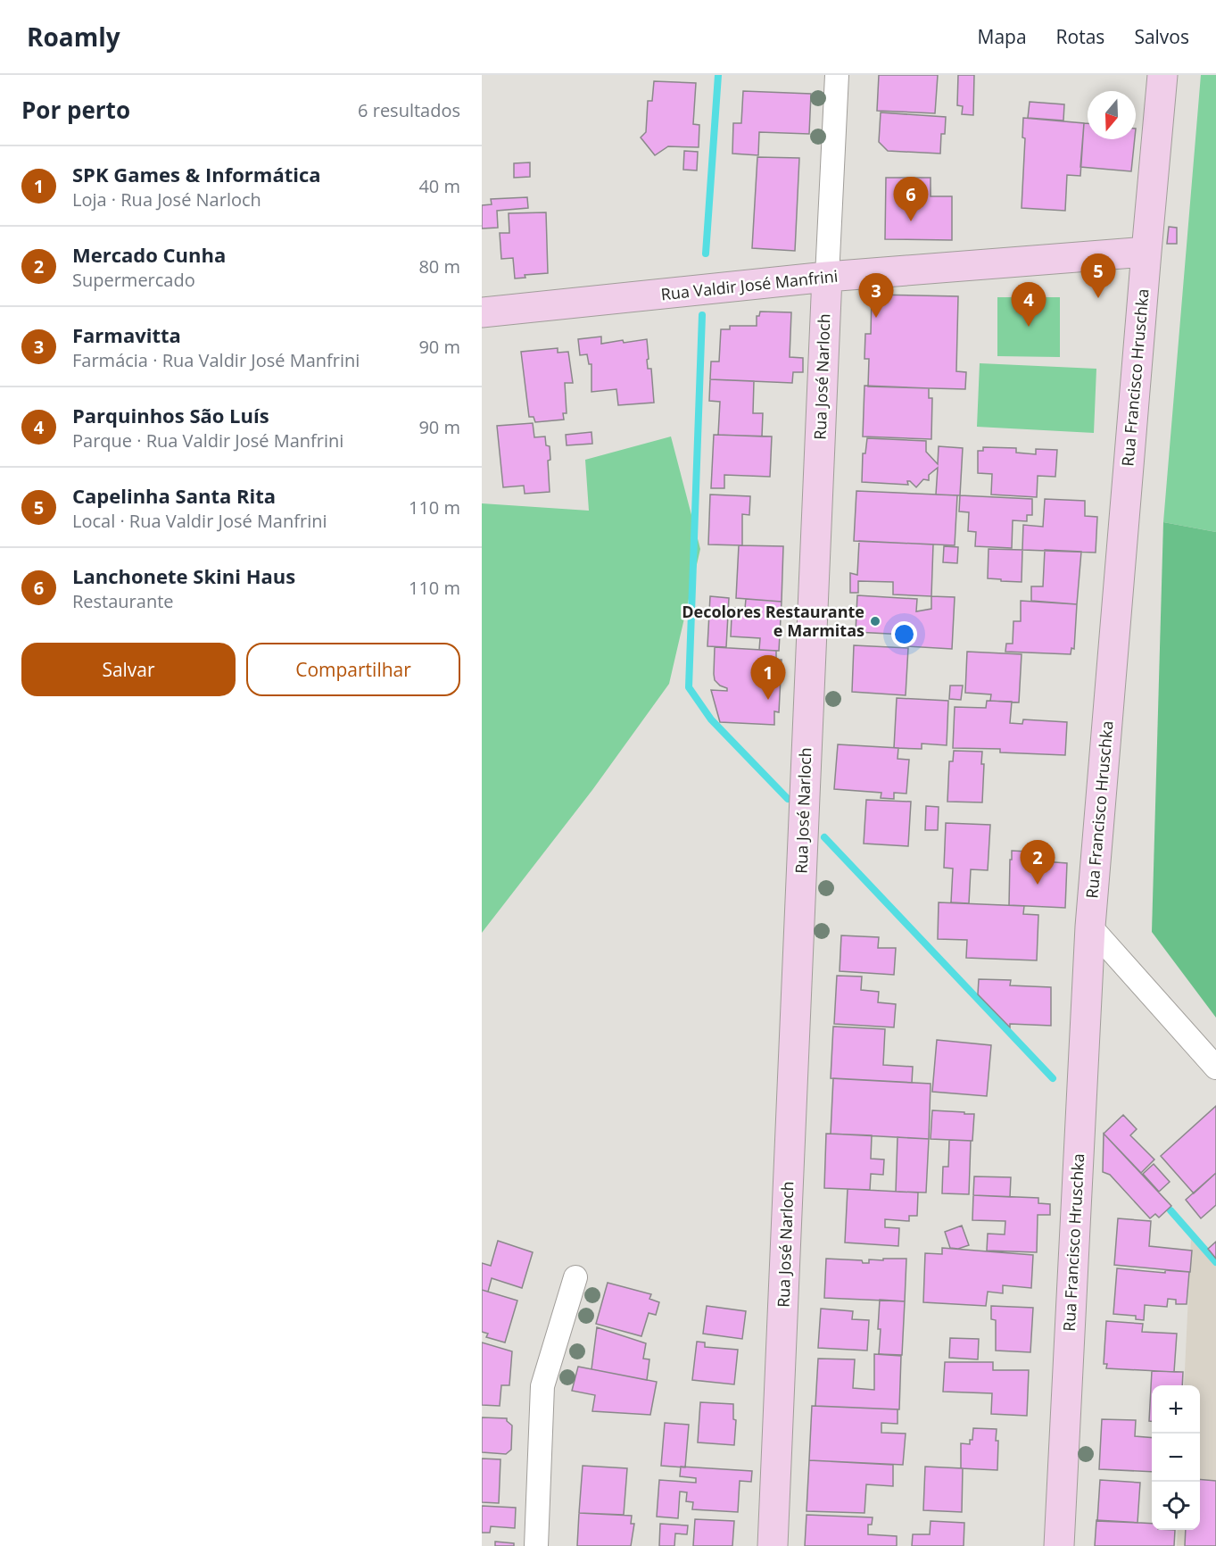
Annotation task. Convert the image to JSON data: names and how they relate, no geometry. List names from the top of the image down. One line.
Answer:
{"streets":{"main road":["Rua Valdir José Manfrini","Rua José Narloch","Rua Francisco Hruschka"]},"crossings":[["Rua Valdir José Manfrini","Rua José Narloch"],["Rua Valdir José Manfrini","Rua Francisco Hruschka"]],"places":["Decolores Restaurante e Marmitas"],"north":"bottom","page":{"header":"Roamly","nav":["Mapa","Rotas","Salvos"],"heading":["Por perto","6 resultados"],"list":[{"mark":"1","name":"SPK Games & Informática","note":"Loja · Rua José Narloch","value":"40 m"},{"mark":"2","name":"Mercado Cunha","note":"Supermercado","value":"80 m"},{"mark":"3","name":"Farmavitta","note":"Farmácia · Rua Valdir José Manfrini","value":"90 m"},{"mark":"4","name":"Parquinhos São Luís","note":"Parque · Rua Valdir José Manfrini","value":"90 m"},{"mark":"5","name":"Capelinha Santa Rita","note":"Local · Rua Valdir José Manfrini","value":"110 m"},{"mark":"6","name":"Lanchonete Skini Haus","note":"Restaurante","value":"110 m"}],"pins":["6","5","3","4","1","2"],"buttons":["Salvar","Compartilhar"],"map_buttons":["+","−"]}}
